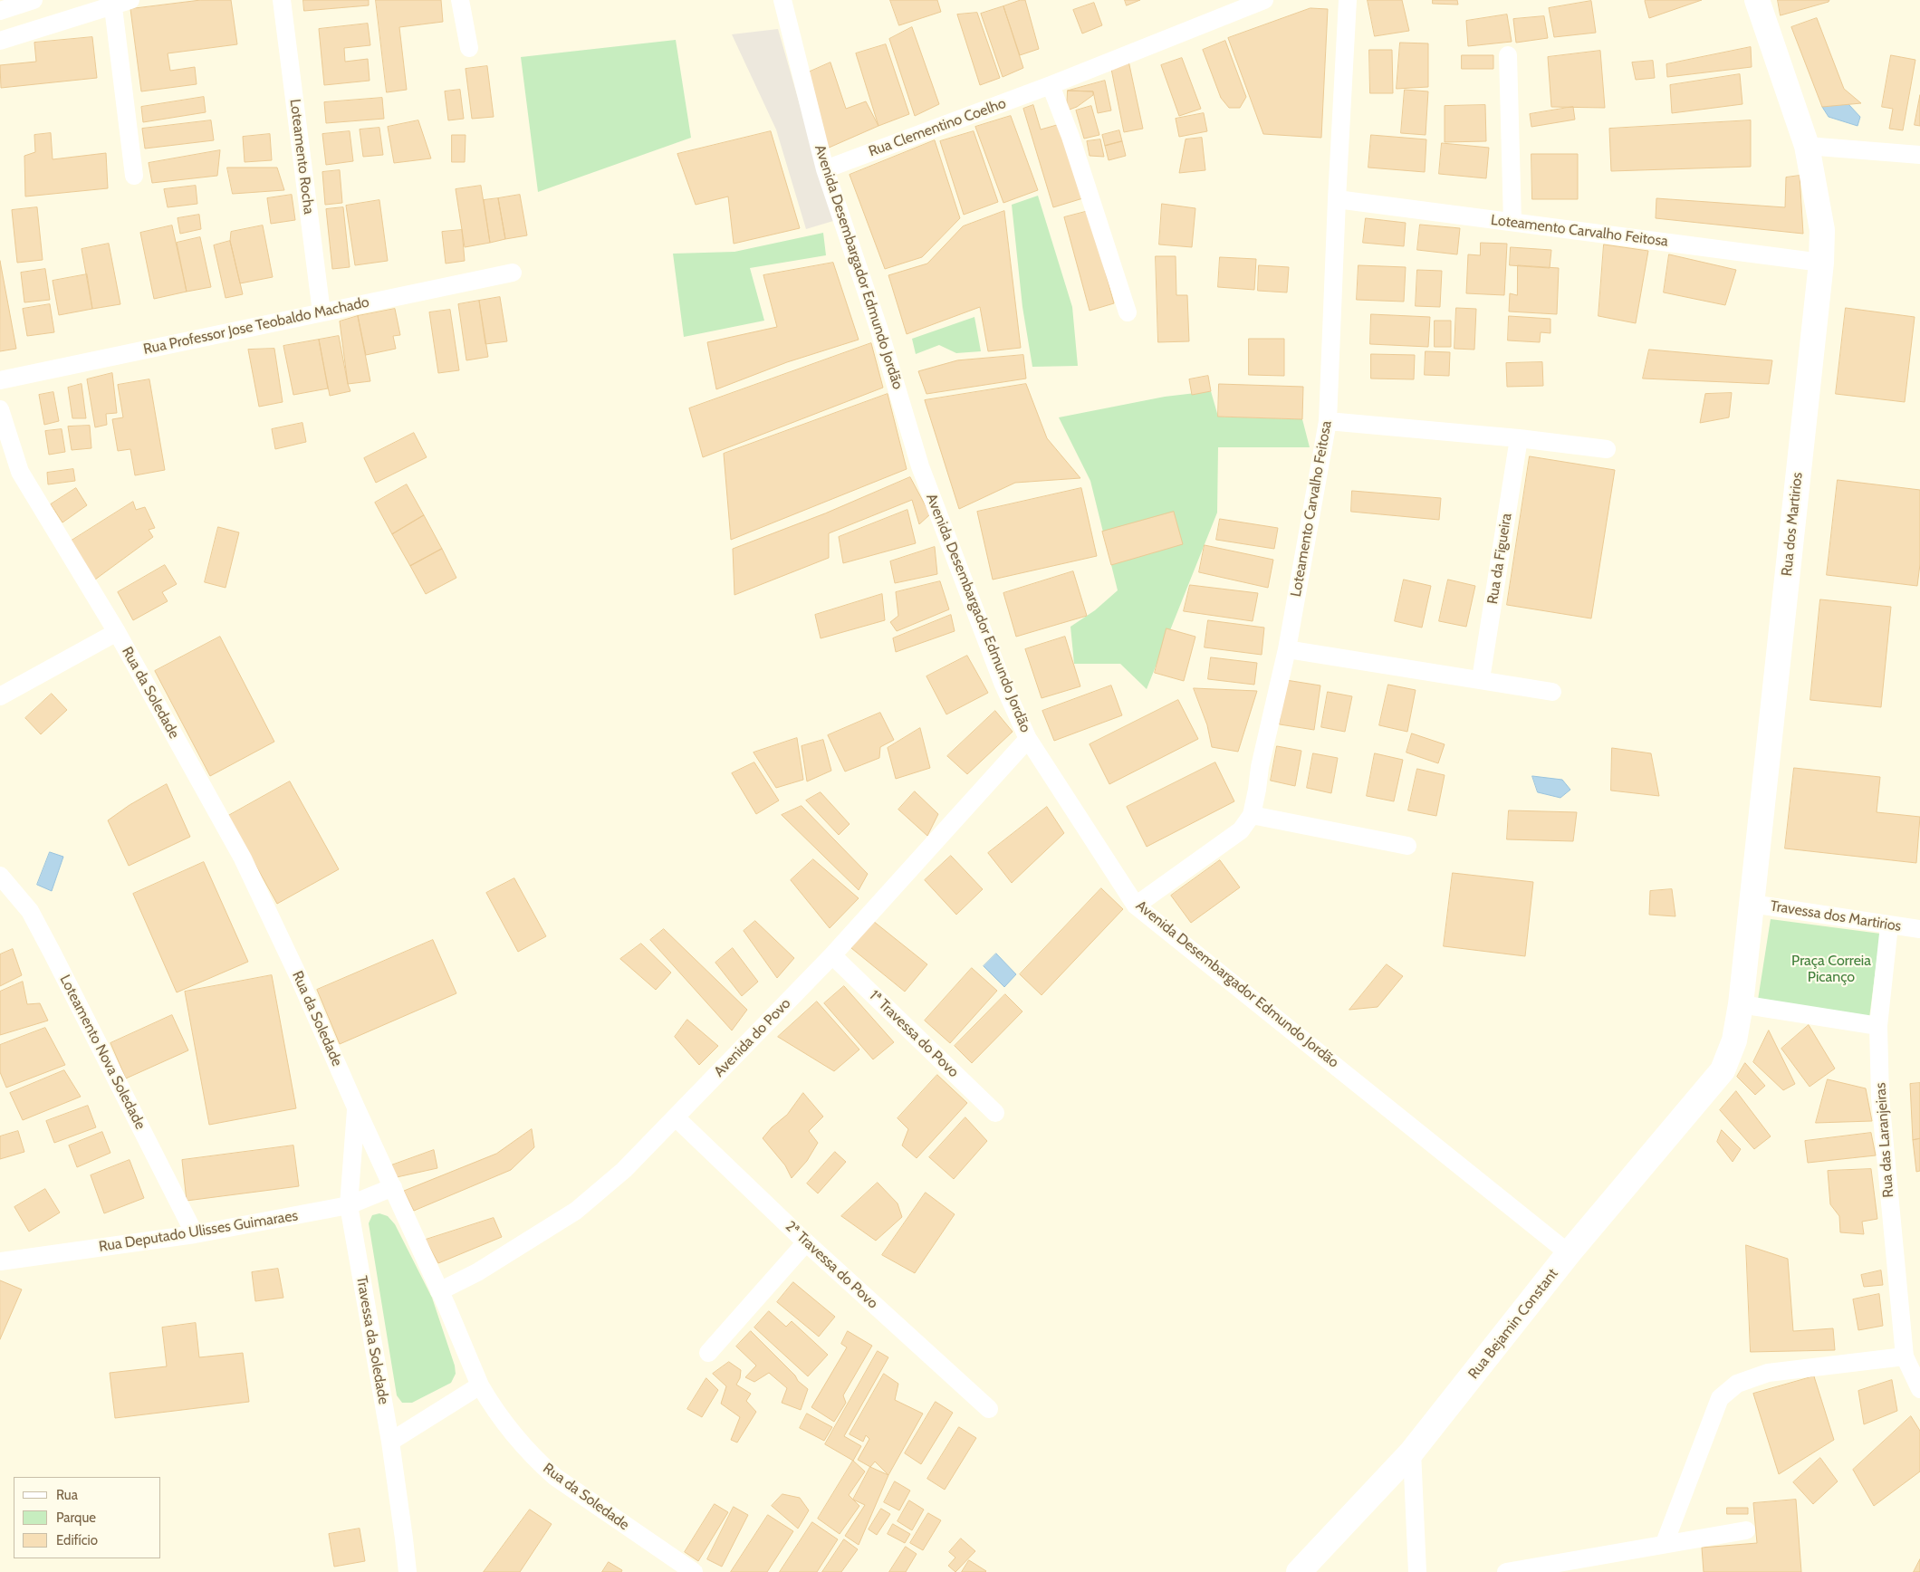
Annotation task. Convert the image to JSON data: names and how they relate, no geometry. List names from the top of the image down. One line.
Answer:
{"streets":{"street":["Rua Clementino Coelho","Loteamento Rocha","Loteamento Carvalho Feitosa","Avenida Desembargador Edmundo Jordão","Rua Professor Jose Teobaldo Machado","Rua dos Martirios","Rua da Figueira","Rua da Soledade","Travessa dos Martirios","1ª Travessa do Povo","Avenida do Povo","Loteamento Nova Soledade","Rua das Laranjeiras","Rua Deputado Ulisses Guimaraes","2ª Travessa do Povo","Rua Bejamin Constant","Travessa da Soledade"]},"crossings":[["Rua Clementino Coelho","Avenida Desembargador Edmundo Jordão"],["Loteamento Rocha","Rua Professor Jose Teobaldo Machado"],["Loteamento Carvalho Feitosa","Avenida Desembargador Edmundo Jordão"],["Loteamento Carvalho Feitosa","Rua dos Martirios"],["Avenida Desembargador Edmundo Jordão","Avenida do Povo"],["Avenida Desembargador Edmundo Jordão","Rua Bejamin Constant"],["Rua dos Martirios","Travessa dos Martirios"],["Rua dos Martirios","Rua Bejamin Constant"],["Rua da Soledade","Avenida do Povo"],["Rua da Soledade","Rua Deputado Ulisses Guimaraes"],["Rua da Soledade","Travessa da Soledade"],["Travessa dos Martirios","Rua das Laranjeiras"],["1ª Travessa do Povo","Avenida do Povo"],["Avenida do Povo","2ª Travessa do Povo"],["Loteamento Nova Soledade","Rua Deputado Ulisses Guimaraes"],["Rua Deputado Ulisses Guimaraes","Travessa da Soledade"]],"parks":["Praça Correia Picanço"],"legend":["Rua","Parque","Edifício"]}
